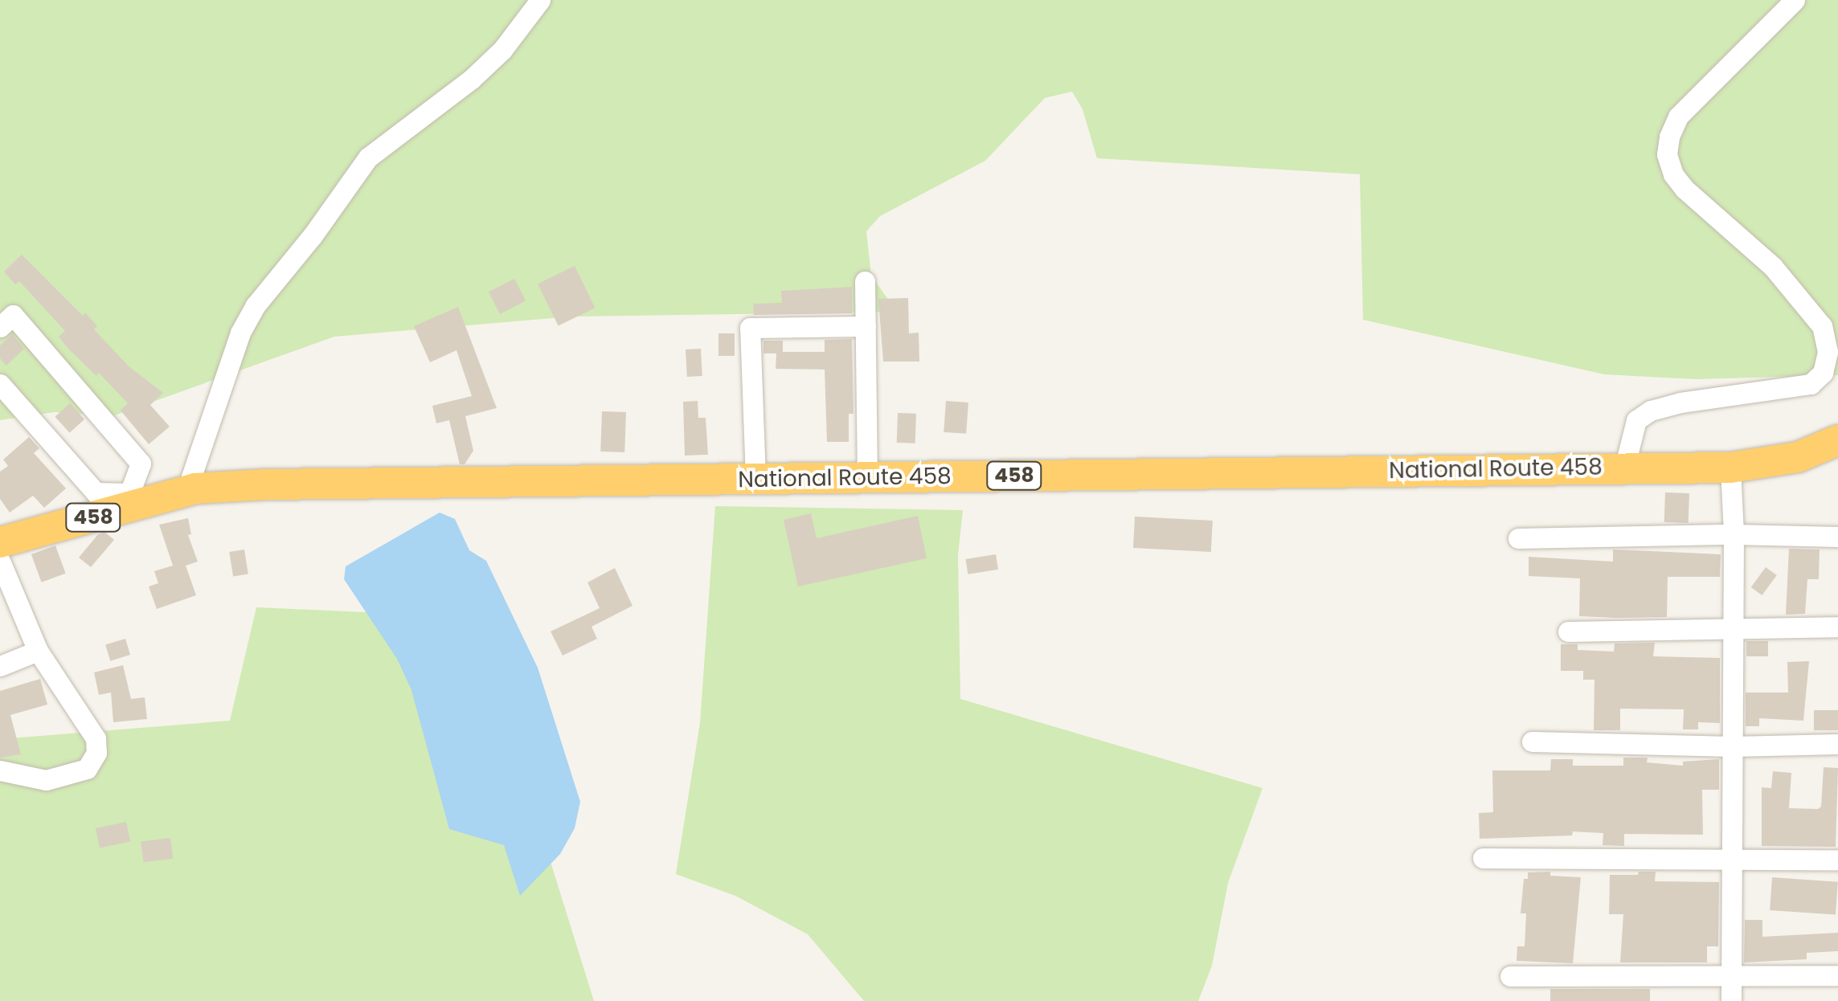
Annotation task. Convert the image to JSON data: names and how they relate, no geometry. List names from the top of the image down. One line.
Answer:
{"streets":{"highway":["National Route 458","458"]}}
